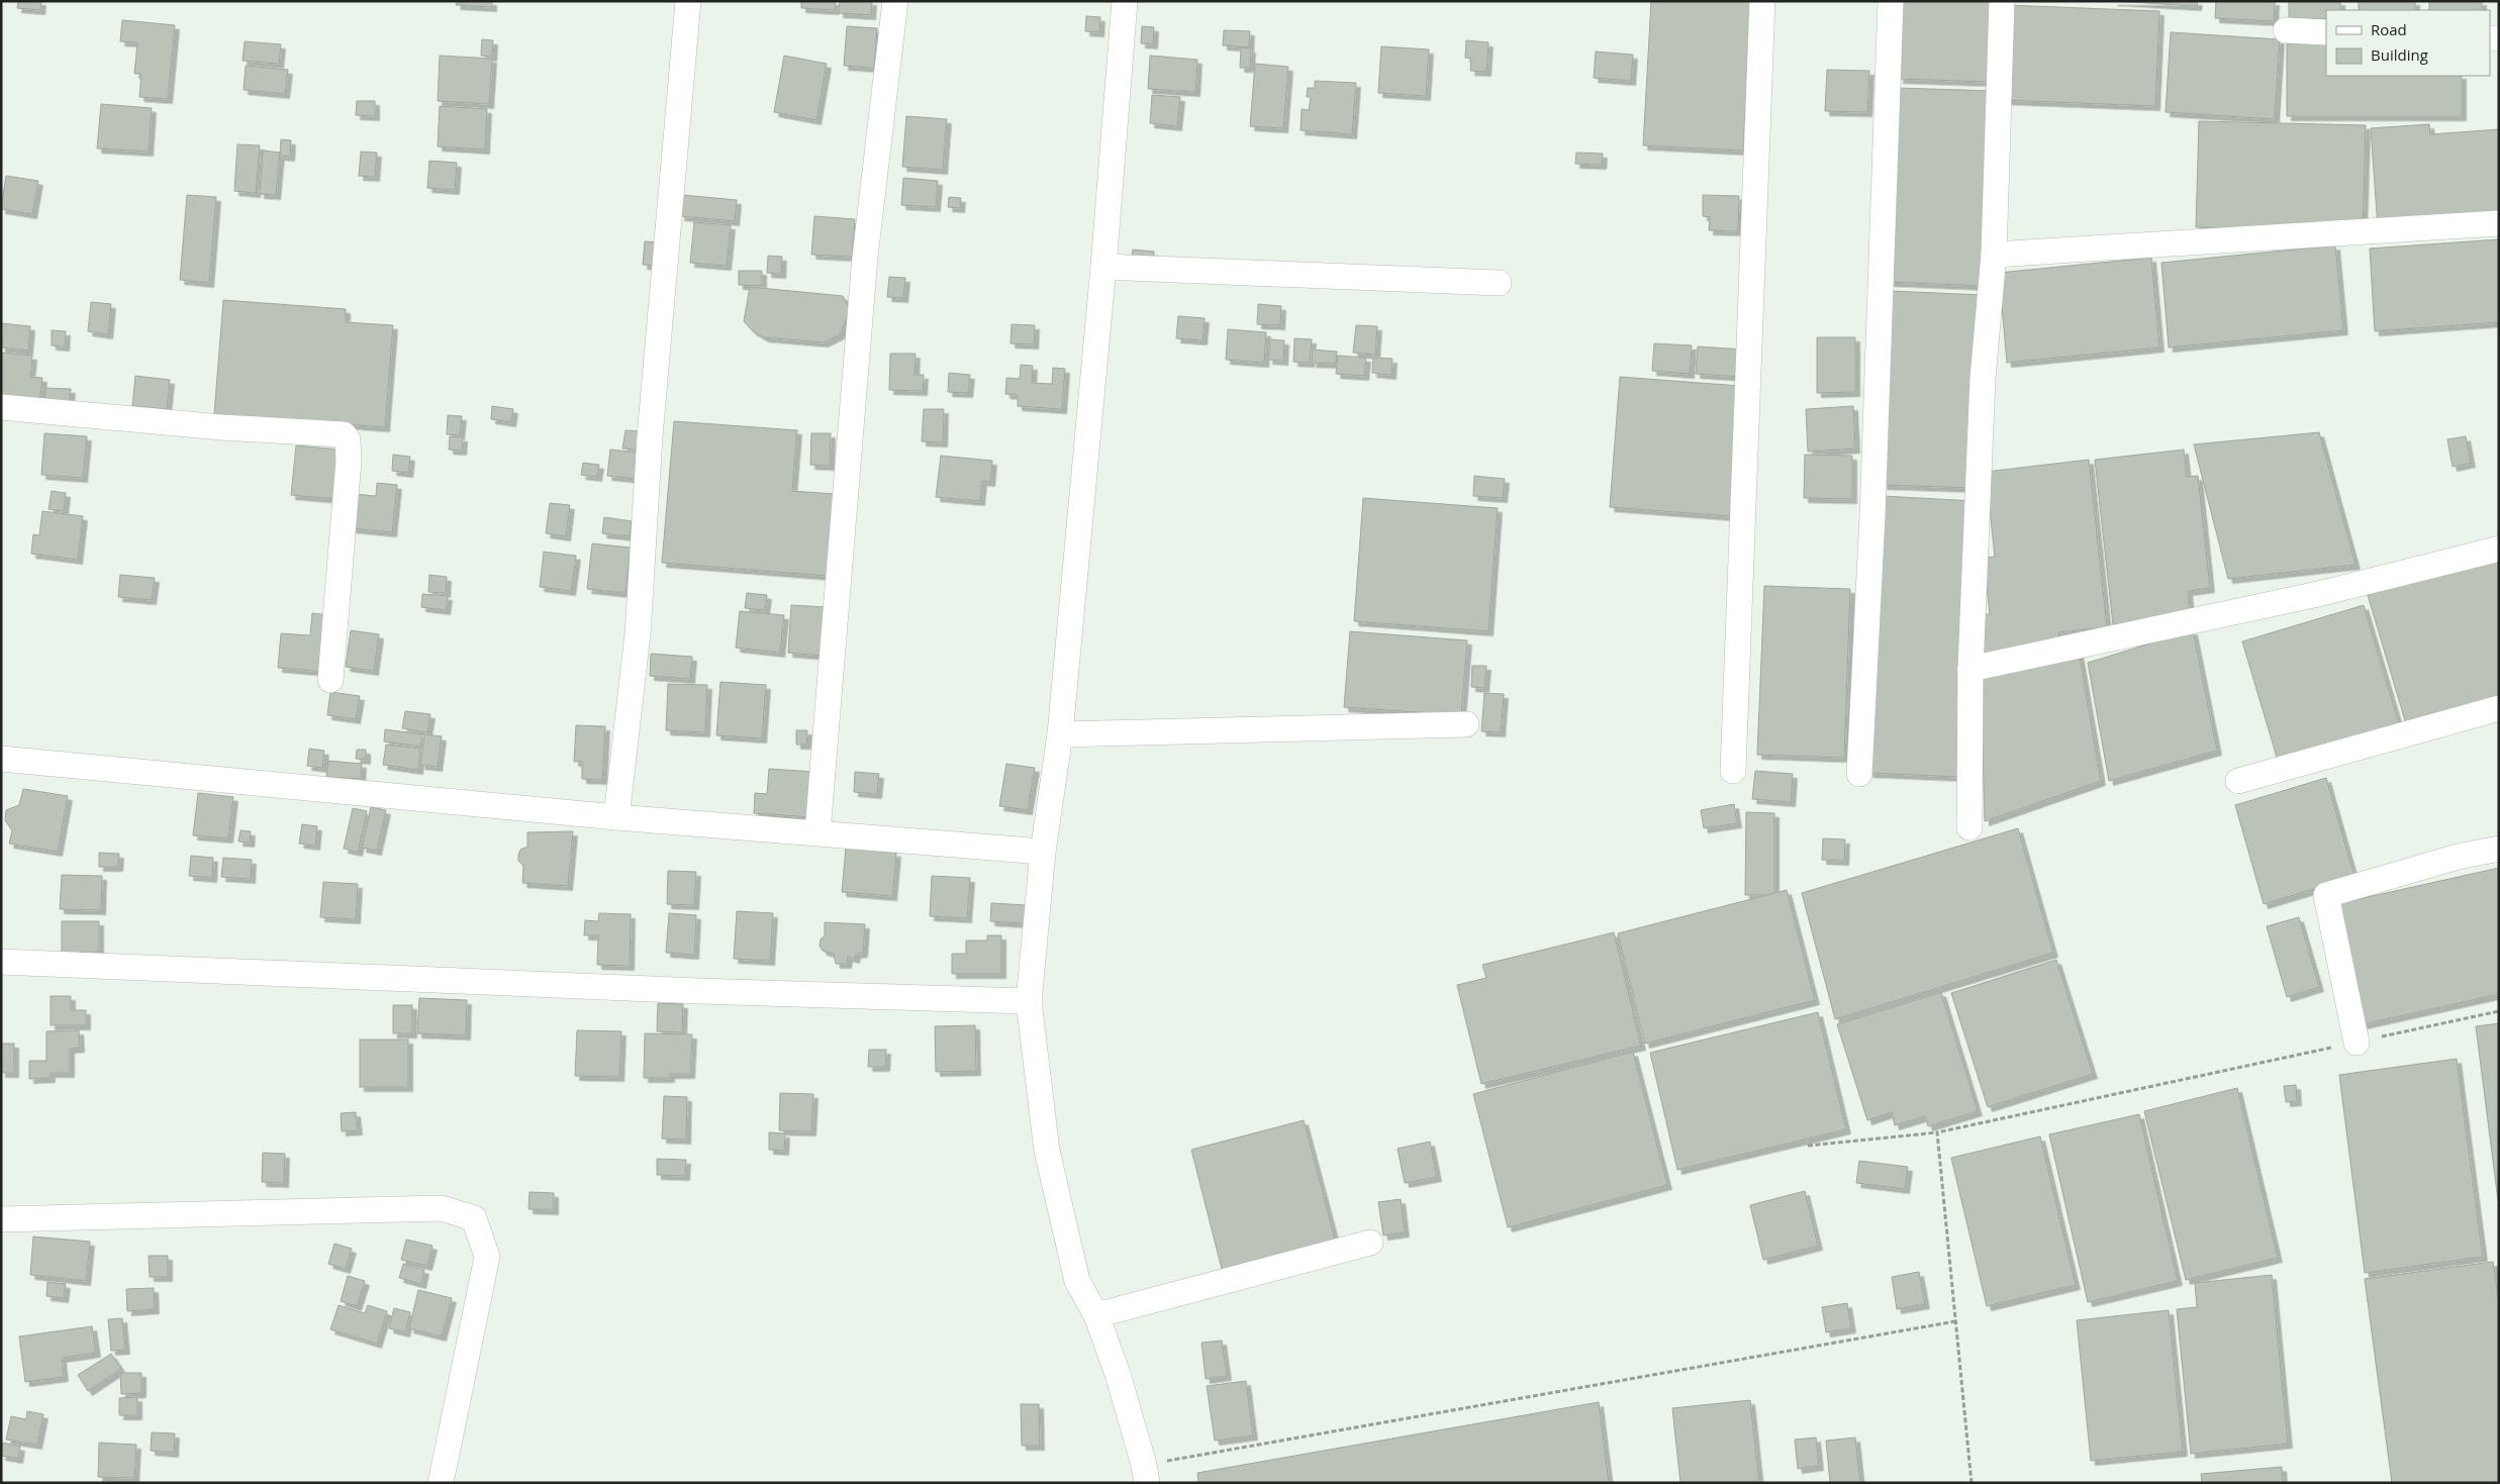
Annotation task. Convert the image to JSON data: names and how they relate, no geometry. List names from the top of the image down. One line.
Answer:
{"legend":["Road","Building"]}
